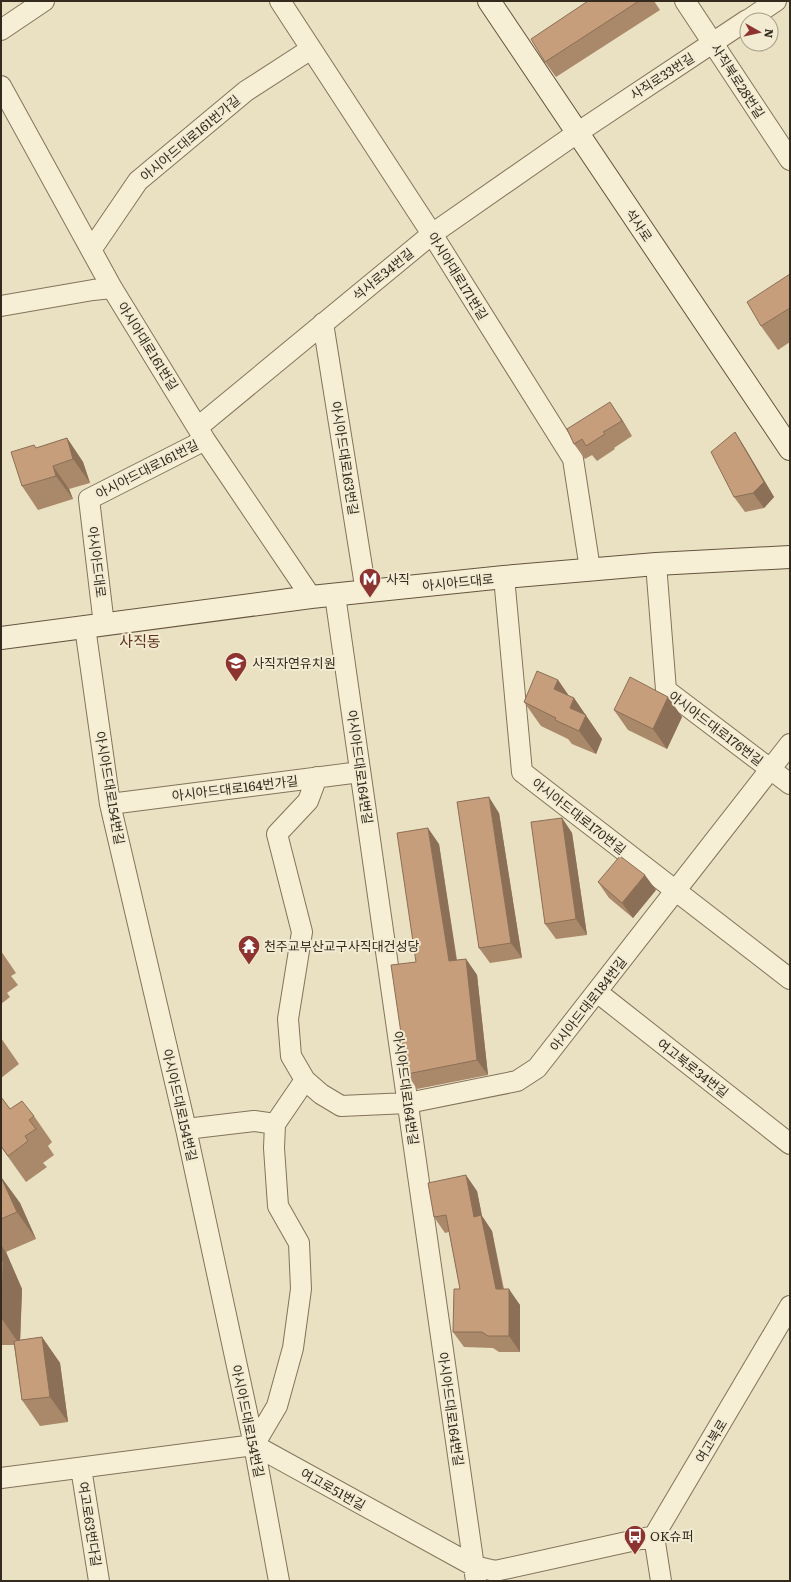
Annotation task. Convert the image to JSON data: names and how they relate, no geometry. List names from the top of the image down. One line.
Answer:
{"streets":{"main road":["석사로","아시아드대로"],"street":["사직로33번길","사직북로28번길","아시아드대로161번가길","석사로34번길","아시아대로171번길","아시아대로161번길","아시아드대로163번길","아시아드대로161번길","아시아드대로176번길","아시아드대로164번길","아시아드대로154번길","아시아드대로164번가길","아시아드대로170번길","아시아드대로184번길","여고북로34번길","여고북로","여고로51번길","여고로63번다길"]},"crossings":[["사직로33번길","사직북로28번길"],["사직로33번길","석사로"],["사직로33번길","석사로34번길"],["아시아드대로161번가길","아시아대로171번길"],["아시아드대로161번가길","아시아대로161번길"],["석사로","석사로34번길"],["석사로34번길","아시아대로171번길"],["석사로34번길","아시아대로161번길"],["석사로34번길","아시아드대로163번길"],["석사로34번길","아시아드대로161번길"],["아시아대로171번길","아시아드대로"],["아시아대로161번길","아시아드대로161번길"],["아시아대로161번길","아시아드대로"],["아시아드대로163번길","아시아드대로"],["아시아드대로161번길","아시아드대로"],["아시아드대로","아시아드대로176번길"],["아시아드대로","아시아드대로164번길"],["아시아드대로","아시아드대로154번길"],["아시아드대로","아시아드대로170번길"],["아시아드대로176번길","아시아드대로184번길"],["아시아드대로164번길","아시아드대로164번가길"],["아시아드대로164번길","아시아드대로184번길"],["아시아드대로164번길","여고로51번길"],["아시아드대로154번길","아시아드대로164번가길"],["아시아드대로154번길","여고로51번길"],["아시아드대로164번가길","아시아드대로184번길"],["아시아드대로170번길","아시아드대로184번길"],["아시아드대로184번길","여고북로34번길"],["여고북로","여고로51번길"]],"districts":["사직동"],"places":{"metro station":["사직"],"school or university":["사직자연유치원"],"temple":["천주교부산교구사직대건성당"],"bus stop":["OK슈퍼"]},"north":"right"}
